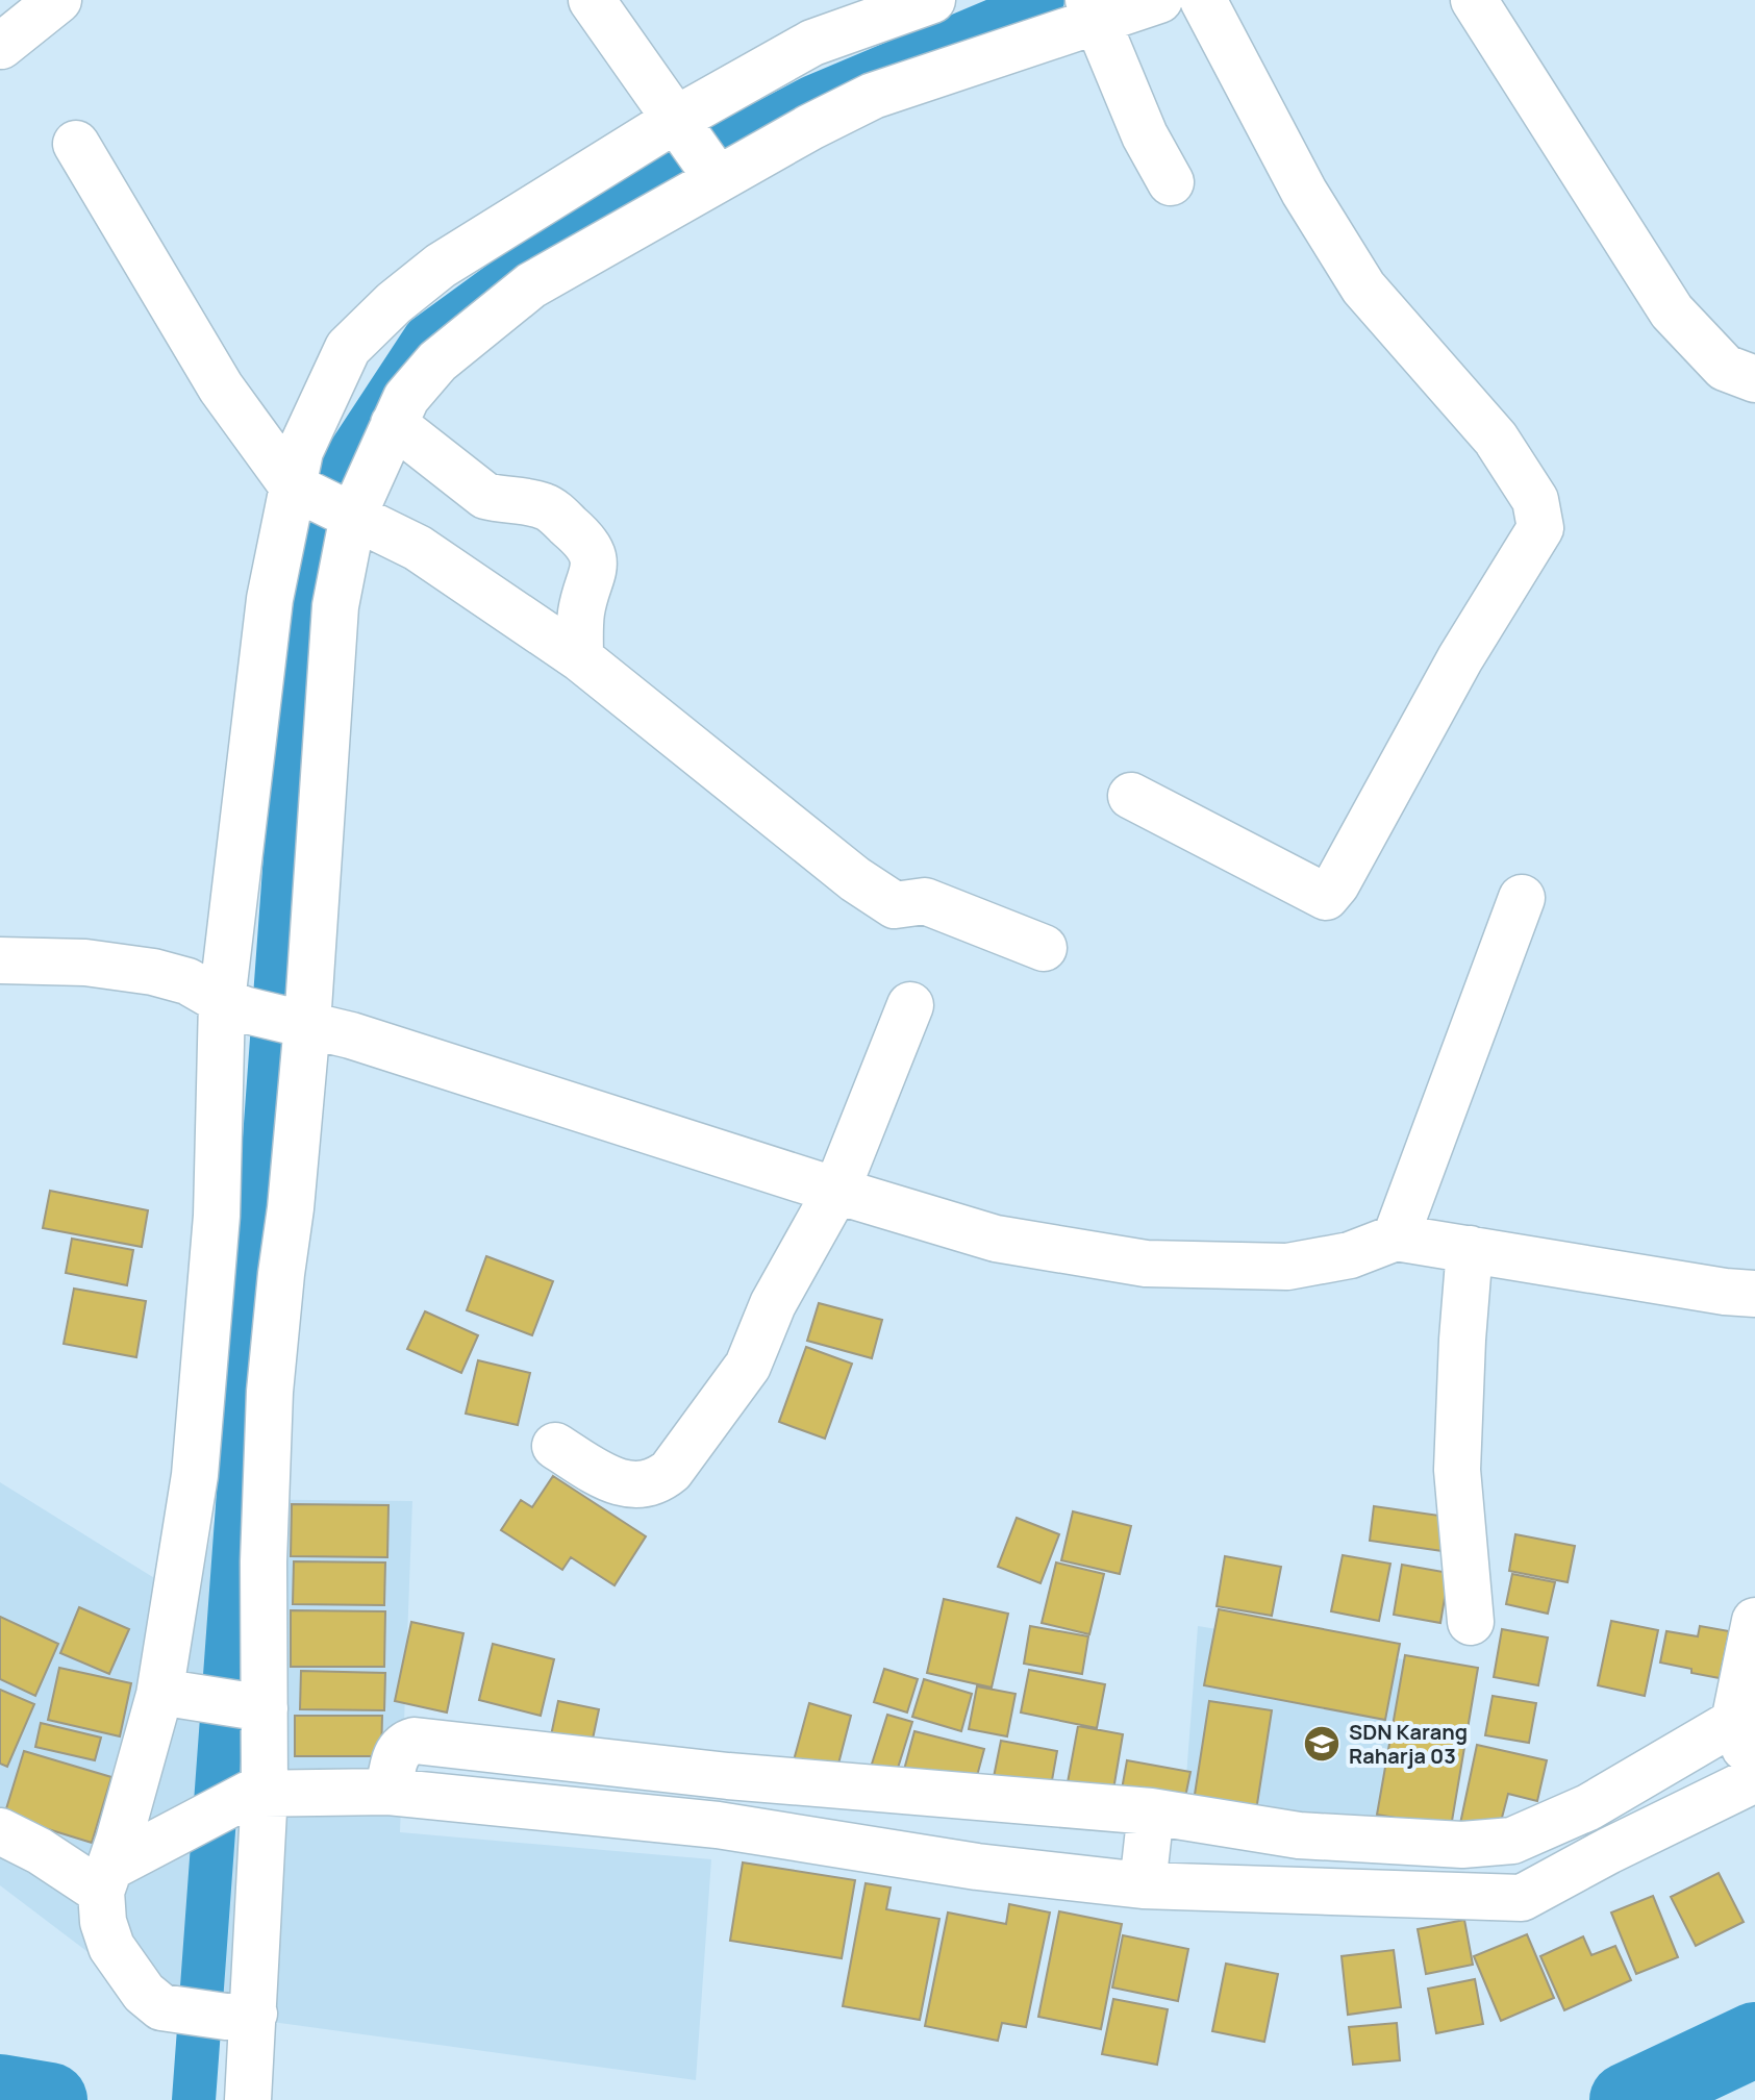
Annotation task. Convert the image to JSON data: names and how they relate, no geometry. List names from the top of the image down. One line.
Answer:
{"places":{"school or university":["SDN Karang Raharja 03"]}}
